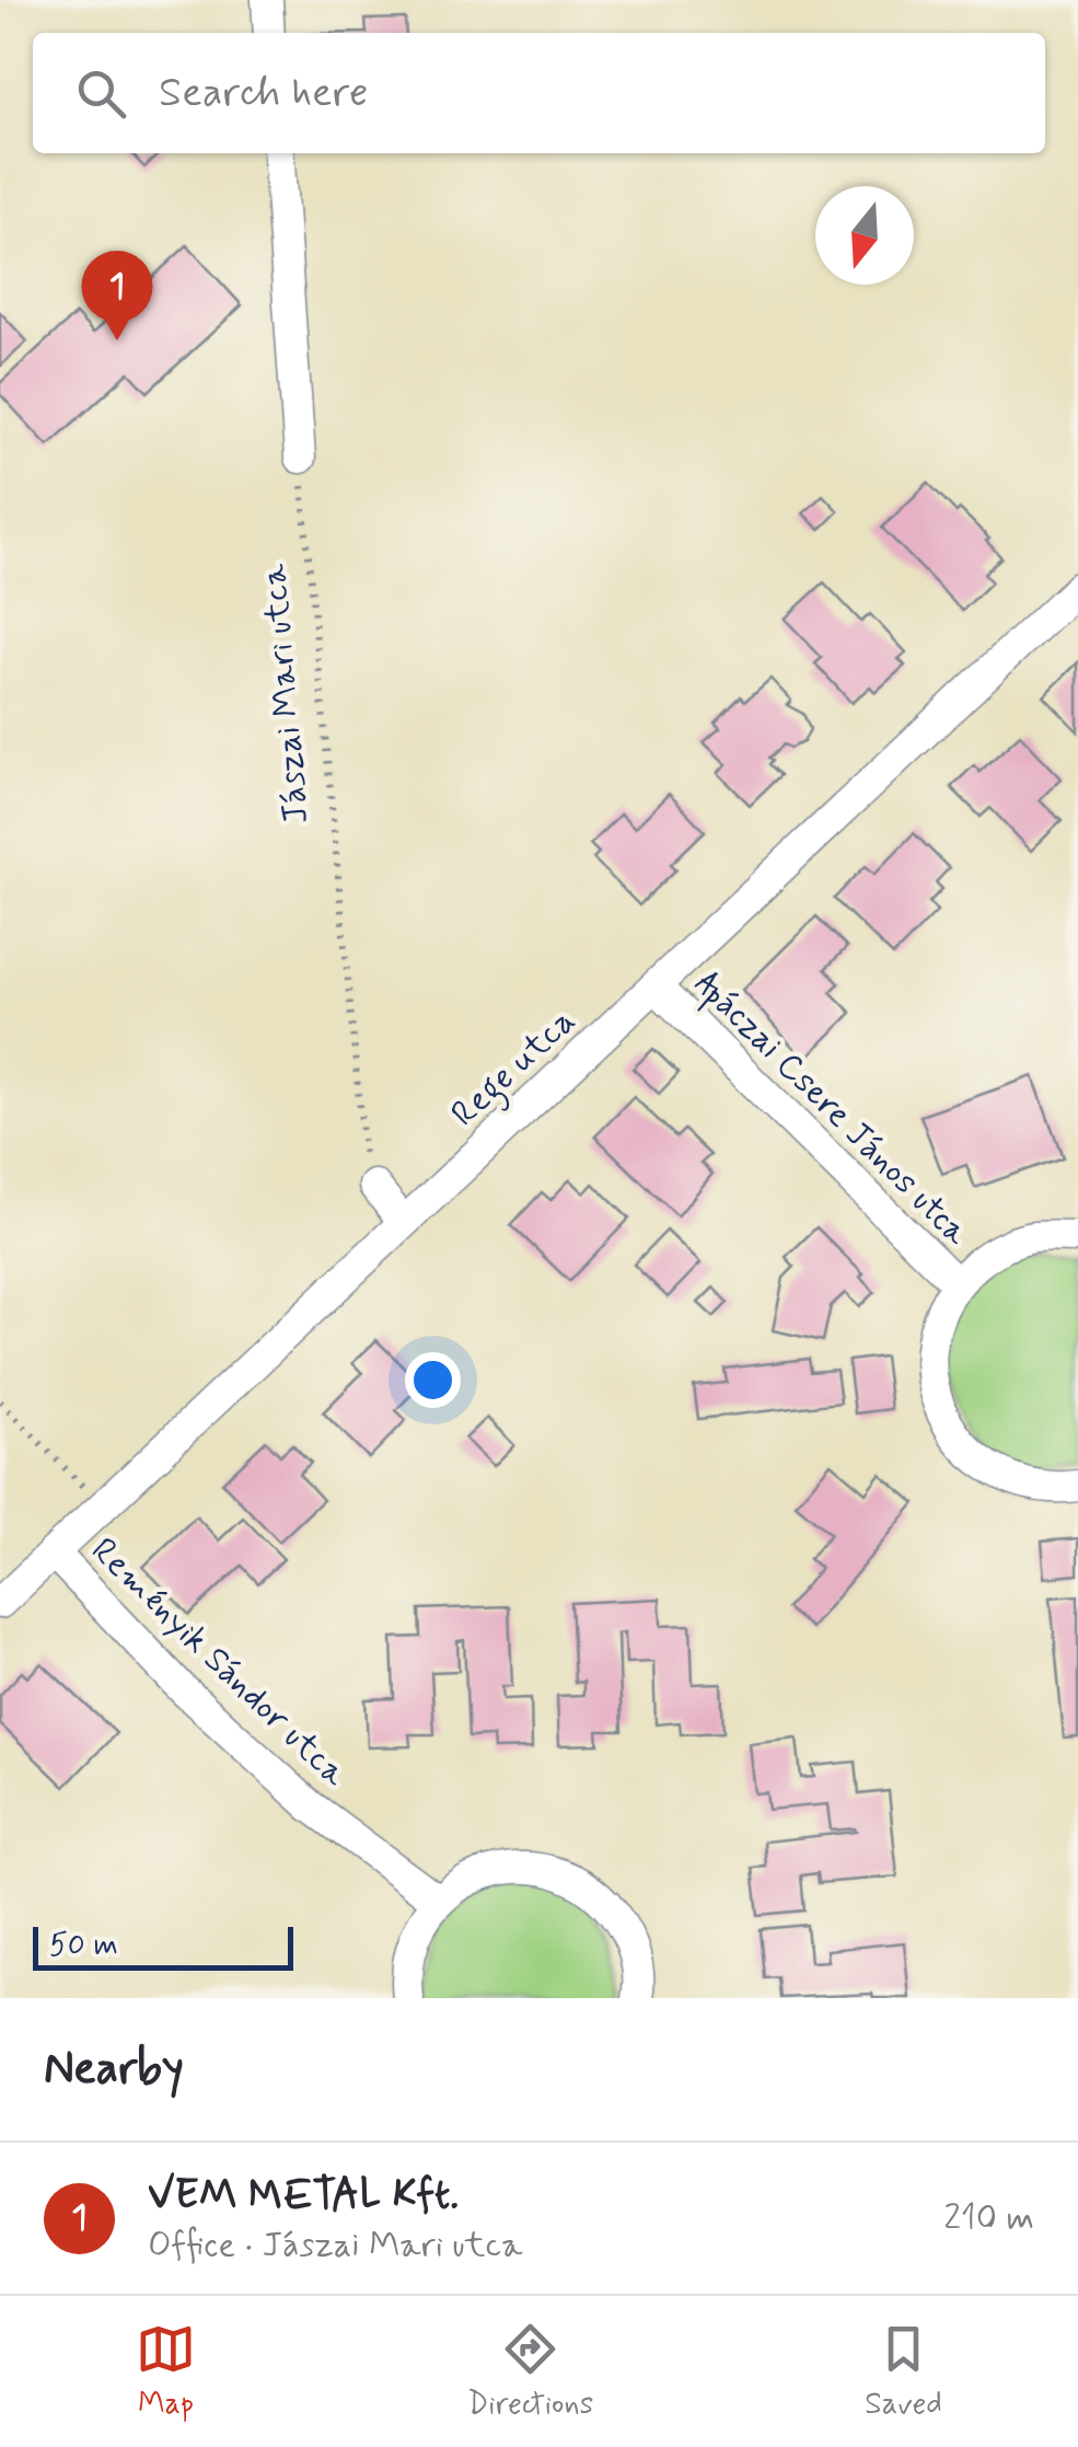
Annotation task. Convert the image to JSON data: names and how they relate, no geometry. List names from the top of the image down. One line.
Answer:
{"streets":{"street":["Rege utca","Apáczai Csere János utca","Reményik Sándor utca"],"path":["Jászai Mari utca"]},"crossings":[["Rege utca","Apáczai Csere János utca"],["Rege utca","Reményik Sándor utca"]],"scale_bar":"50 m","north":"bottom","page":{"search":"Search here","pins":"1","scale":"50 m","heading":"Nearby","list":[{"mark":"1","name":"VEM METAL Kft.","note":"Office · Jászai Mari utca","value":"210 m"}],"nav":["Map","Directions","Saved"]}}
